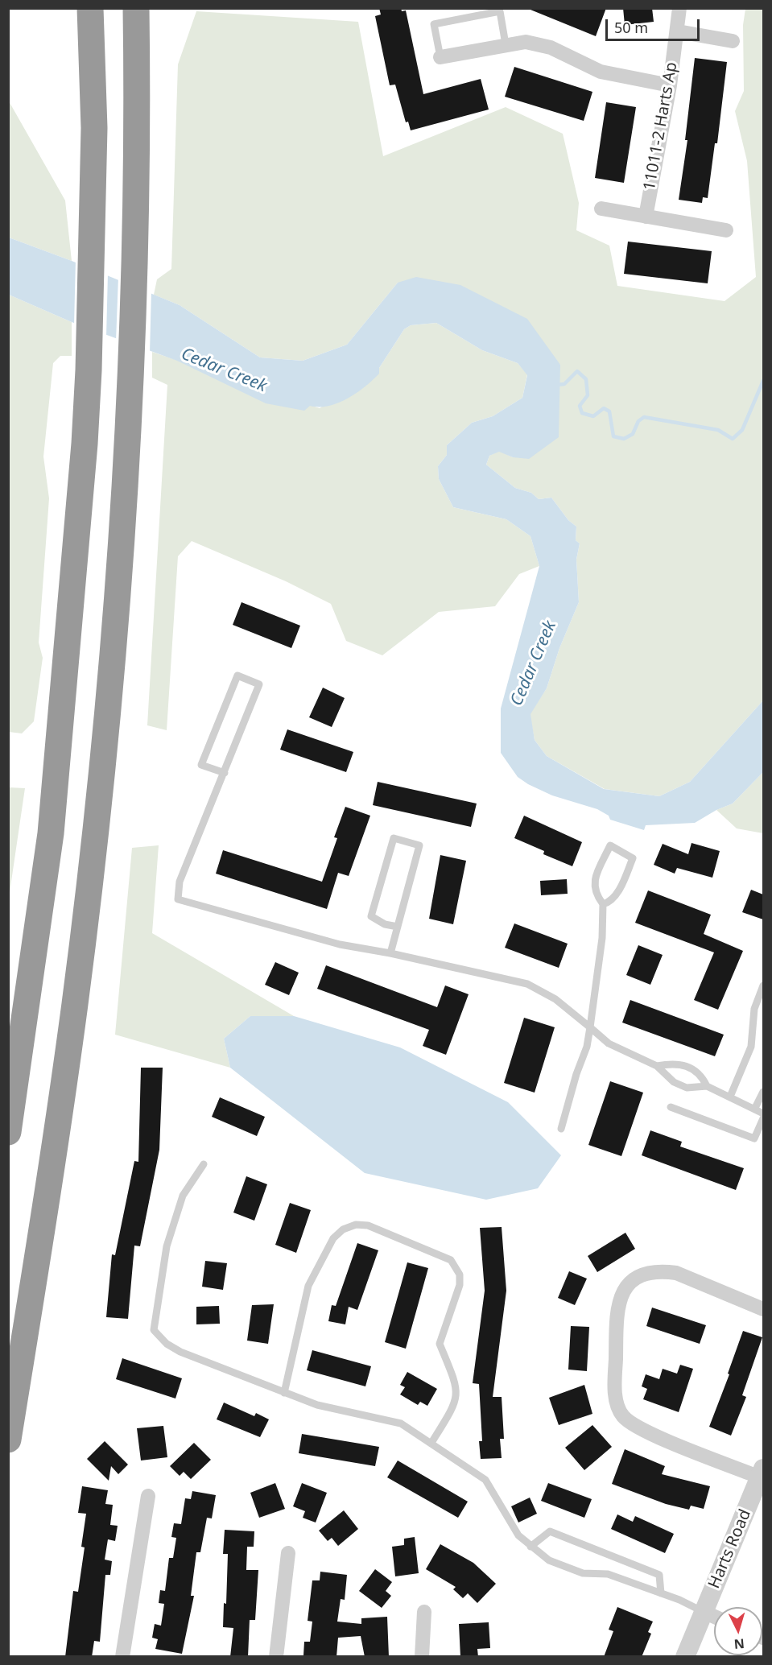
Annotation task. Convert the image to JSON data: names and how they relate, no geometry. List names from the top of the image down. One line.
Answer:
{"streets":{"street":["11011-2 Harts Ap","Harts Road"]},"water":["Cedar Creek"],"scale_bar":"50 m","north":"bottom"}
